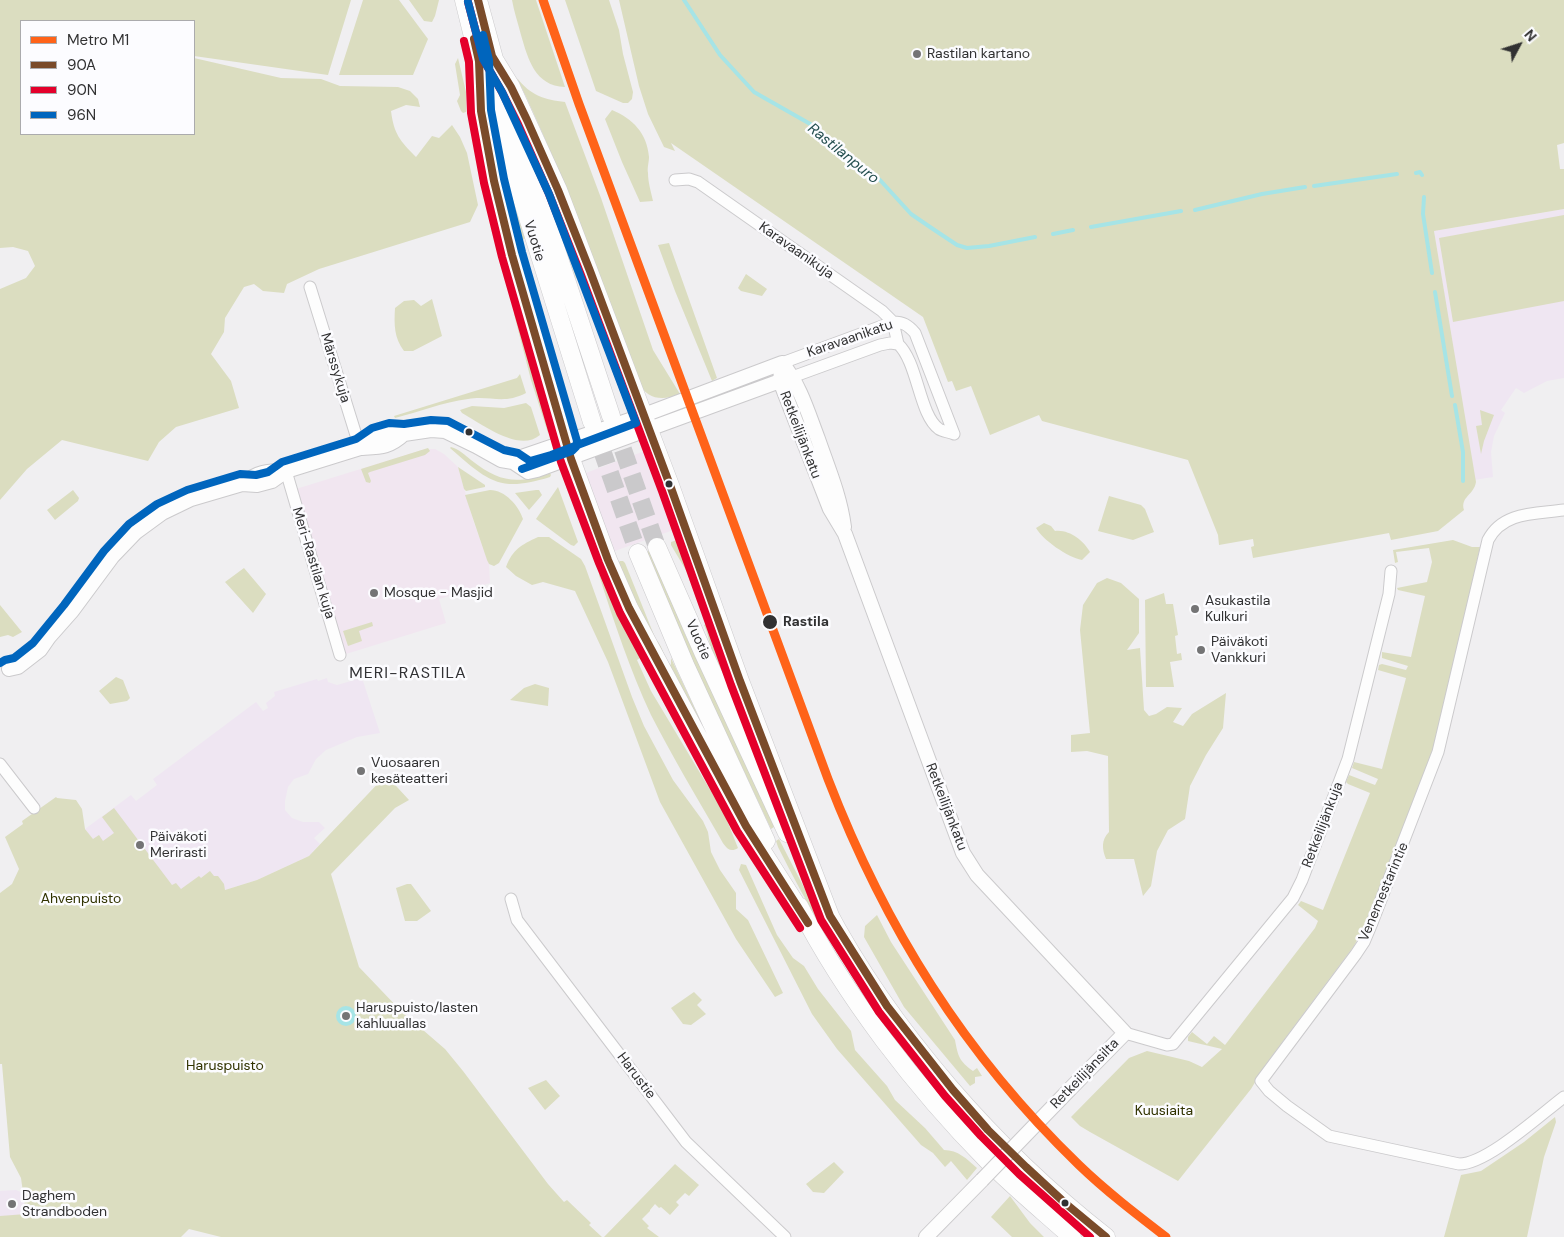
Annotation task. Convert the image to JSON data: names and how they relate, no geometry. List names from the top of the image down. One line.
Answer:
{"streets":{"main road":["Vuotie"],"street":["Karavaanikuja","Karavaanikatu","Märssykuja","Retkeilijänkatu","Meri-Rastilan kuja","Retkeilijänkuja","Venemestarintie","Retkeilijänsilta","Harustie"]},"crossings":[["Karavaanikuja","Karavaanikatu"],["Karavaanikatu","Retkeilijänkatu"],["Retkeilijänkatu","Retkeilijänkuja"],["Retkeilijänkatu","Retkeilijänsilta"],["Retkeilijänkuja","Retkeilijänsilta"]],"districts":["MERI-RASTILA"],"water":["Rastilanpuro"],"parks":["Ahvenpuisto","Haruspuisto","Kuusiaita"],"places":["Rastilan kartano","Mosque - Masjid","Asukastila Kulkuri","Rastila","Päiväkoti Vankkuri","Vuosaaren kesäteatteri","Päiväkoti Merirasti","Haruspuisto/lasten kahluuallas","Daghem Strandboden"],"lines":["metro line M1","transit line 90A","transit line 90N","transit line 96N"],"legend":["Metro M1","90A","90N","96N"],"north":"top right"}
